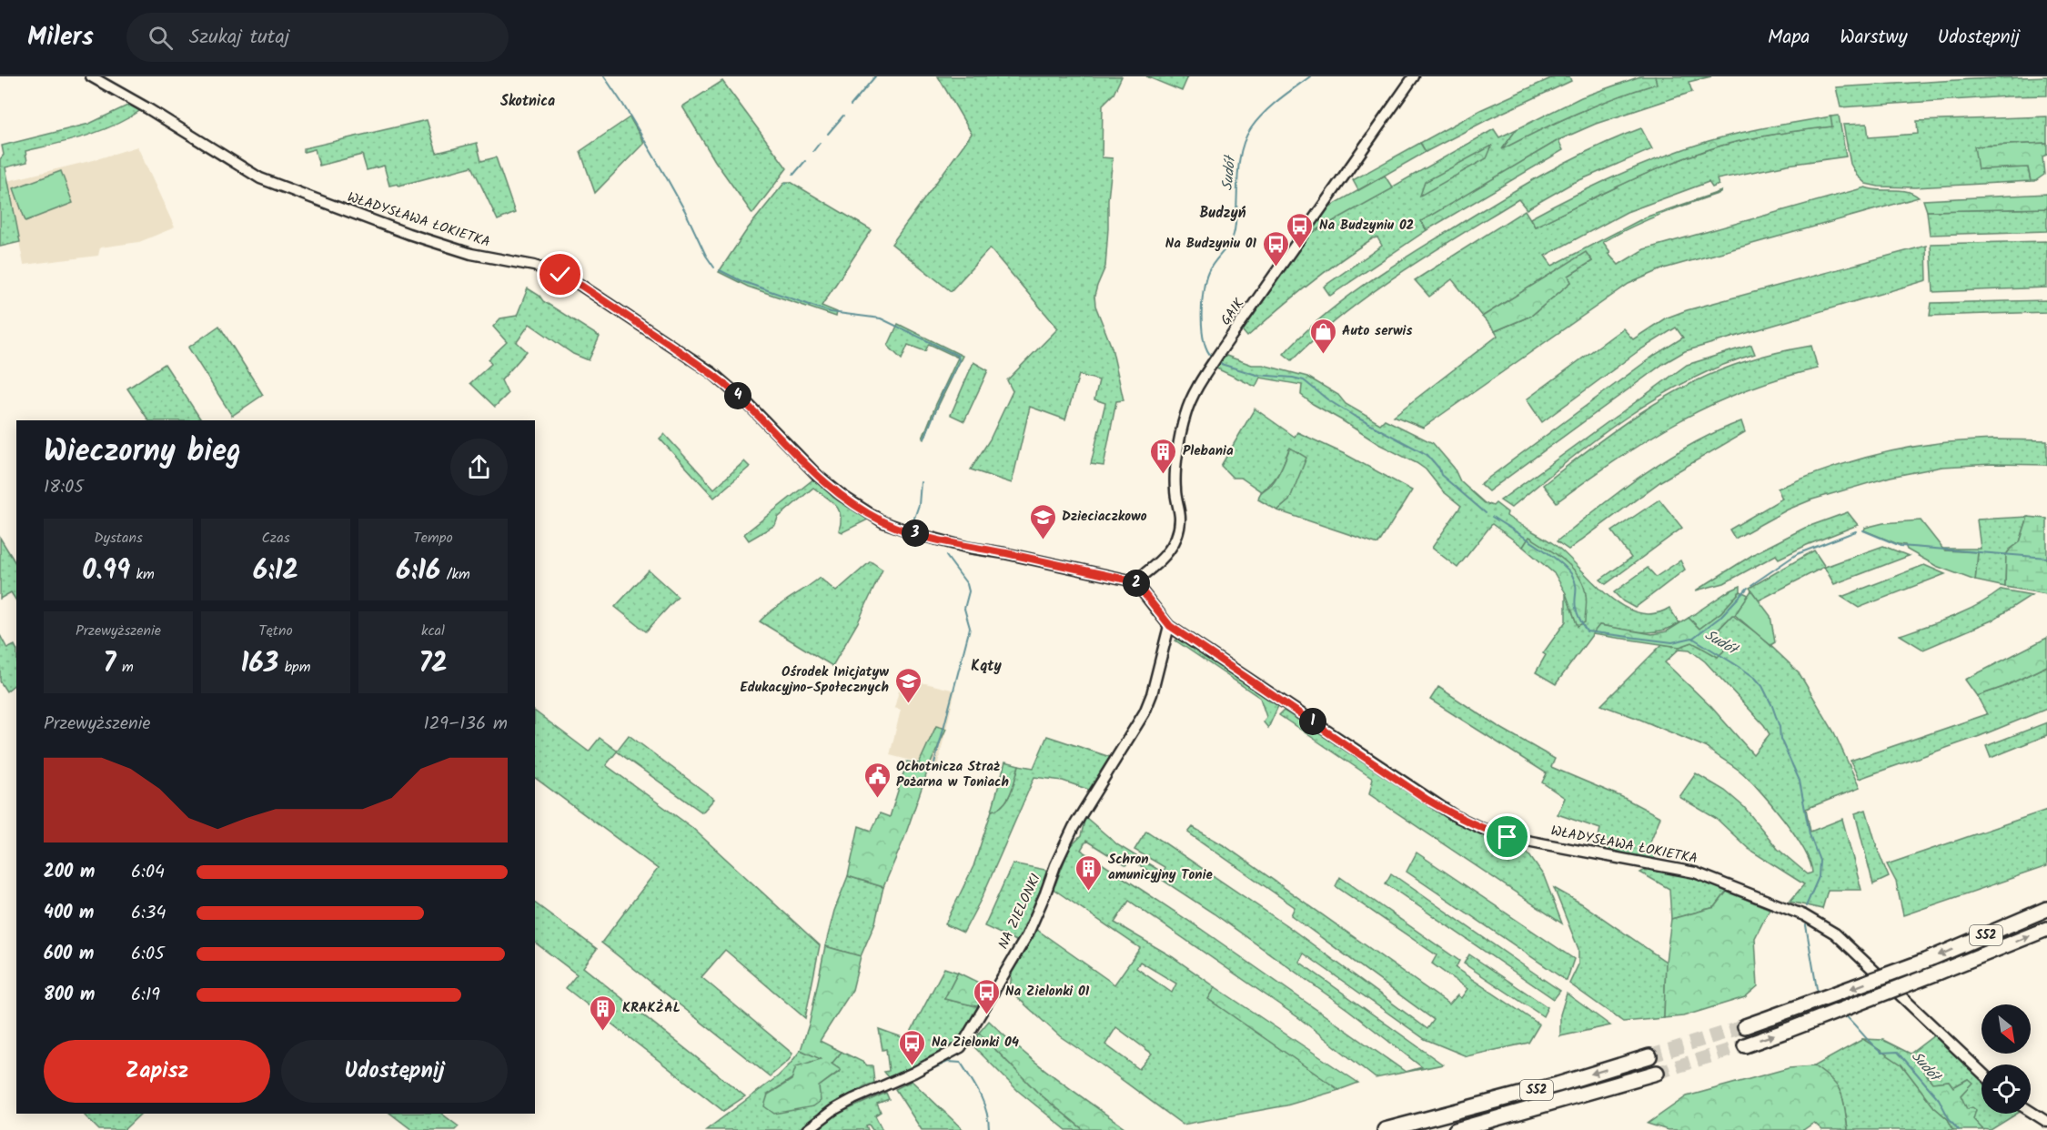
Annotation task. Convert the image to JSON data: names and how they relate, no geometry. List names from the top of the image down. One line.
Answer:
{"streets":{"highway":["S52"],"street":["WŁADYSŁAWA ŁOKIETKA","GAIK","NA ZIELONKI"]},"crossings":[["WŁADYSŁAWA ŁOKIETKA","GAIK"],["WŁADYSŁAWA ŁOKIETKA","NA ZIELONKI"]],"districts":["Skotnica","Budzyń","Kąty"],"water":["Sudół"],"places":{"bus stop":["Na Budzyniu 02","Na Budzyniu 01","Na Zielonki 01","Na Zielonki 04"],"shop":["Auto serwis"],"building":["Plebania","Schron amunicyjny Tonie","KRAKŻAL"],"school or university":["Dzieciaczkowo","Ośrodek Inicjatyw Edukacyjno-Społecznych"],"public building":["Ochotnicza Straż Pożarna w Toniach"]},"north":"bottom right","page":{"header":"Milers","search":"Szukaj tutaj","nav":["Mapa","Warstwy","Udostępnij"],"pins":["4","3","2","1"],"heading":["Wieczorny bieg","18:05"],"stats":[["Dystans","0.99 km"],["Czas","6:12"],["Tempo","6:16 /km"],["Przewyższenie","7 m"],["Tętno","163 bpm"],["kcal","72"]],"chart":["Przewyższenie","129–136 m"],"list":[{"name":"200 m","note":"6:04"},{"name":"400 m","note":"6:34"},{"name":"600 m","note":"6:05"},{"name":"800 m","note":"6:19"}],"buttons":["Zapisz","Udostępnij"]}}
